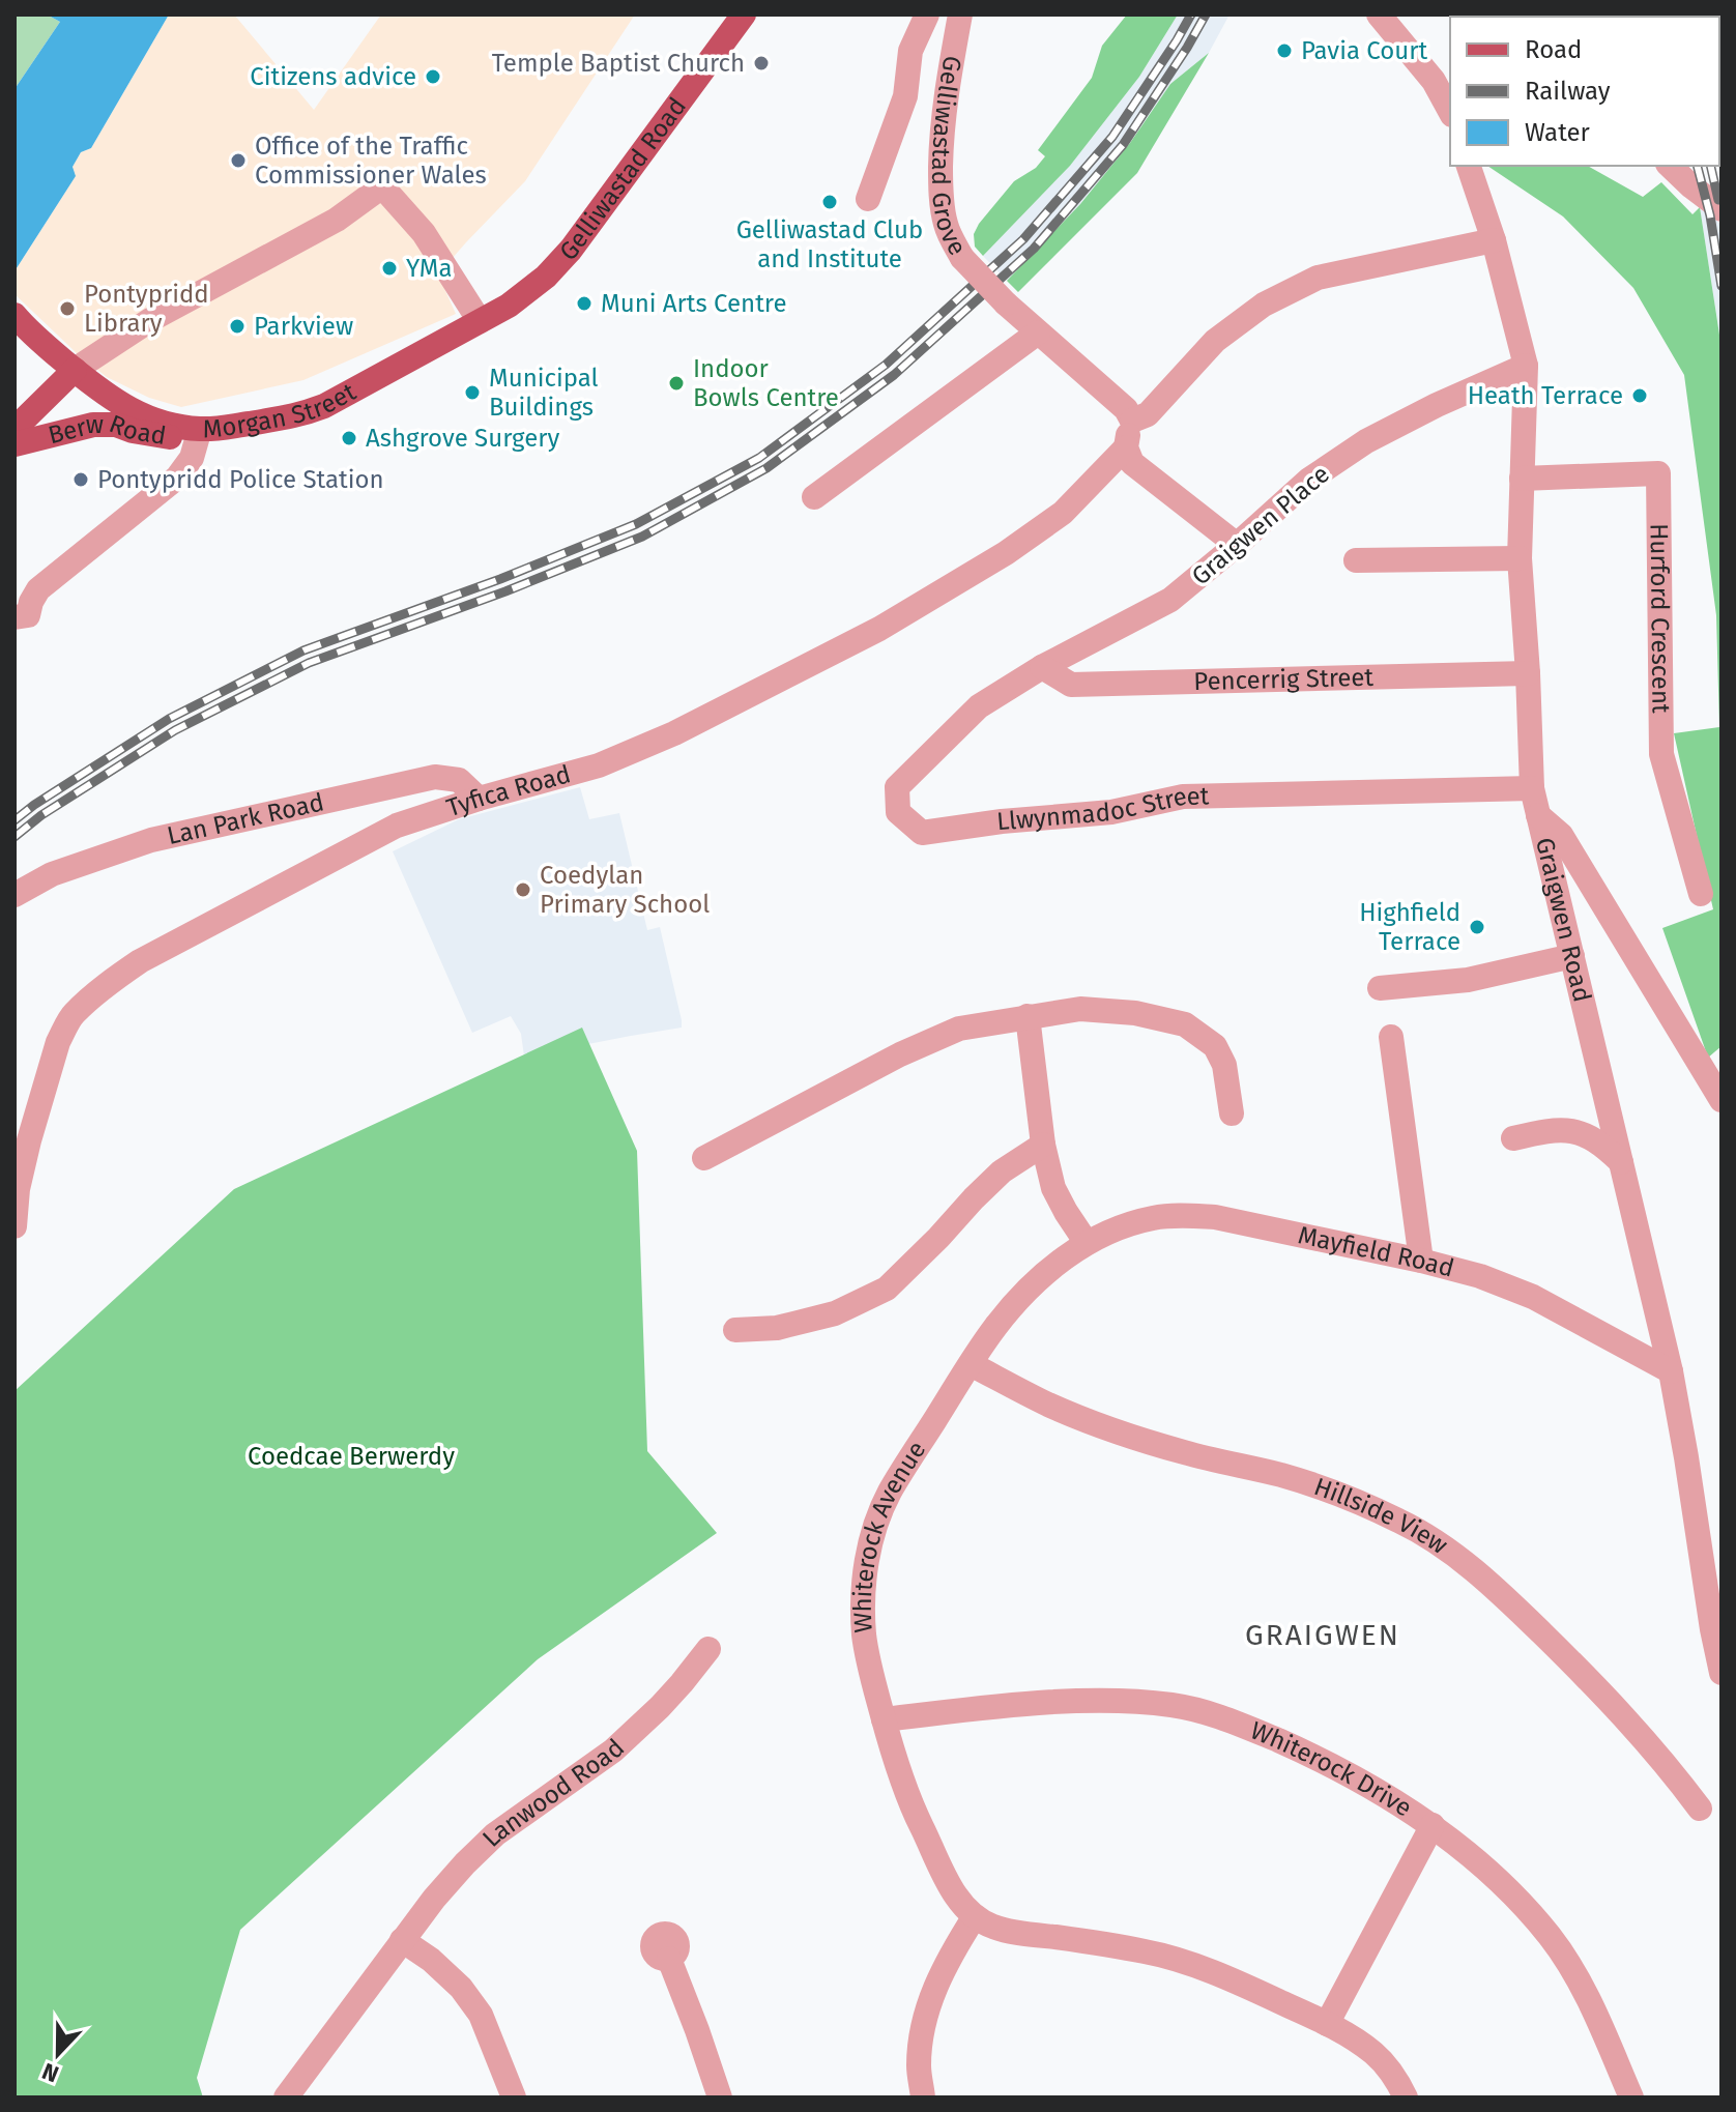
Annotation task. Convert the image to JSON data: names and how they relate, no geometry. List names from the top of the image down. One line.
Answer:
{"streets":{"main road":["Gelliwastad Road","Morgan Street","Berw Road"],"street":["Gelliwastad Grove","Graigwen Place","Hurford Crescent","Pencerrig Street","Tyfica Road","Llwynmadoc Street","Lan Park Road","Graigwen Road","Mayfield Road","Hillside View","Whiterock Avenue","Whiterock Drive","Lanwood Road"]},"crossings":[["Gelliwastad Road","Morgan Street"],["Morgan Street","Berw Road"],["Graigwen Place","Pencerrig Street"],["Graigwen Place","Llwynmadoc Street"],["Graigwen Place","Graigwen Road"],["Hurford Crescent","Graigwen Road"],["Pencerrig Street","Llwynmadoc Street"],["Pencerrig Street","Graigwen Road"],["Tyfica Road","Lan Park Road"],["Llwynmadoc Street","Graigwen Road"],["Graigwen Road","Mayfield Road"],["Mayfield Road","Whiterock Avenue"],["Hillside View","Whiterock Avenue"],["Whiterock Avenue","Whiterock Drive"]],"districts":["GRAIGWEN"],"parks":["Coedcae Berwerdy"],"places":["Pavia Court","Temple Baptist Church","Citizens advice","Office of the Traffic Commissioner Wales","Gelliwastad Club and Institute","YMa","Muni Arts Centre","Pontypridd Library","Parkview","Indoor Bowls Centre","Municipal Buildings","Heath Terrace","Ashgrove Surgery","Pontypridd Police Station","Coedylan Primary School","Highfield Terrace"],"legend":["Road","Railway","Water"],"north":"bottom"}
